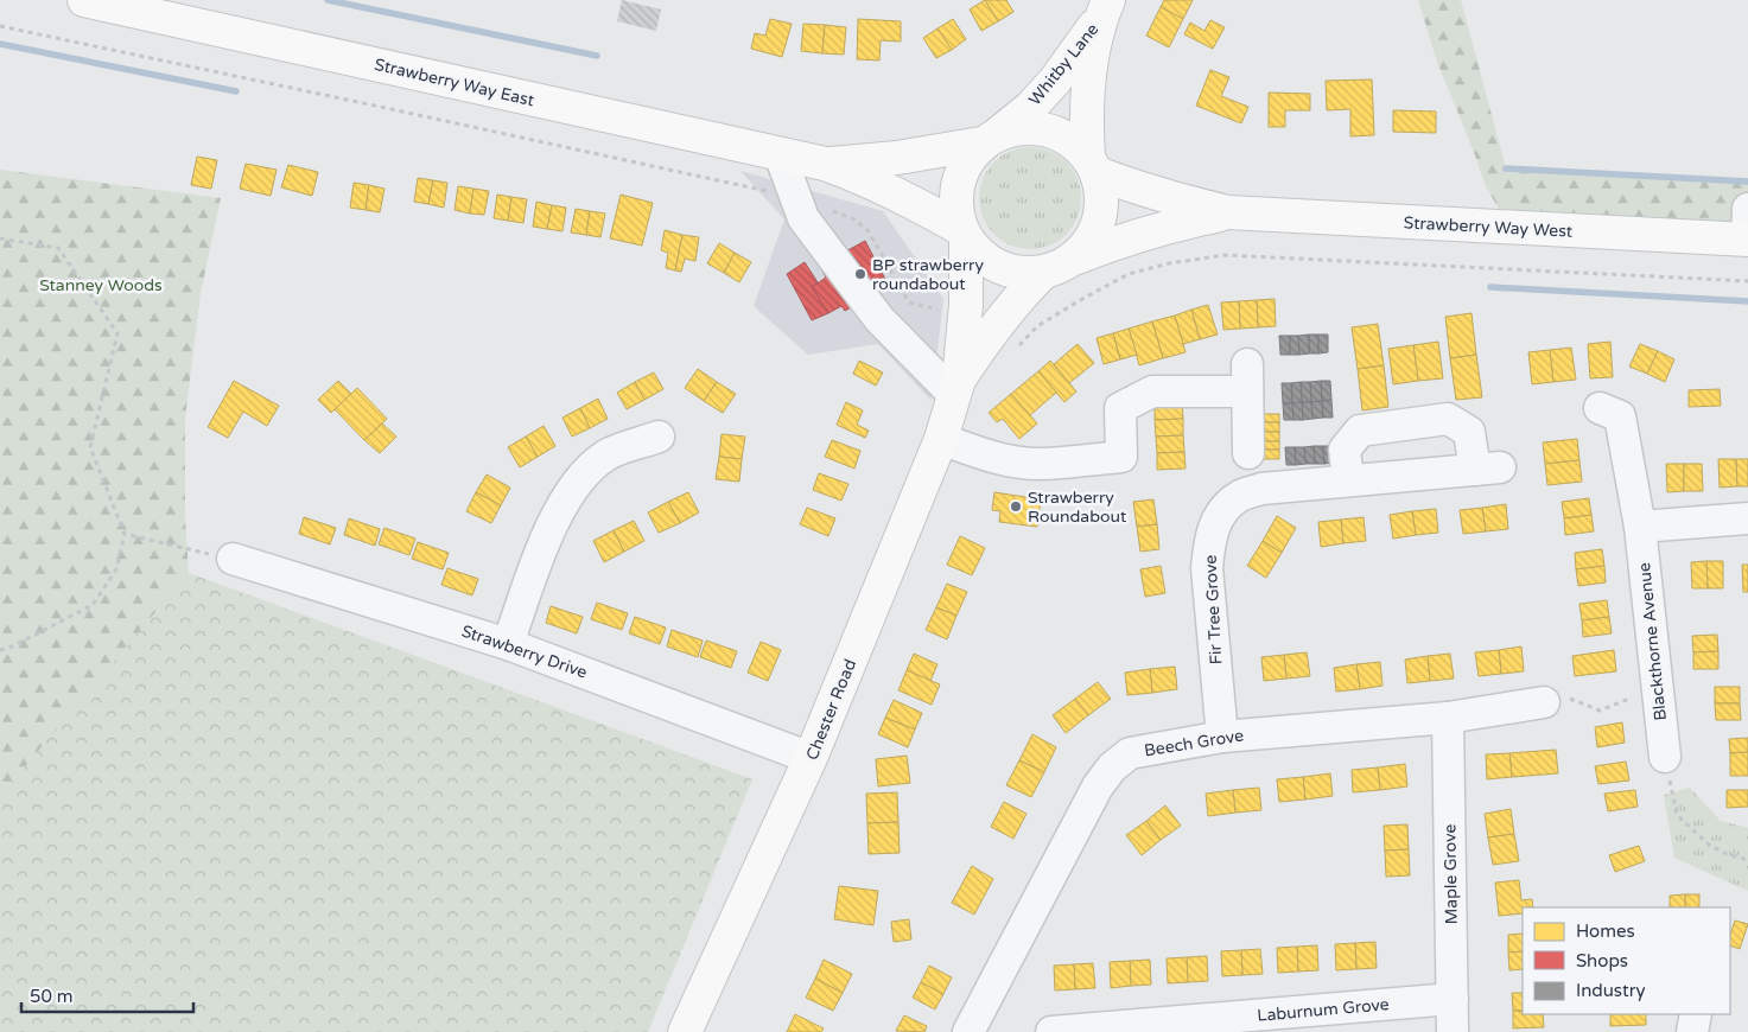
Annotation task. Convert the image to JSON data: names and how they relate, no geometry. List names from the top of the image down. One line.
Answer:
{"streets":{"main road":["Whitby Lane","Strawberry Way East","Strawberry Way West","Chester Road"],"street":["Fir Tree Grove","Blackthorne Avenue","Strawberry Drive","Beech Grove","Maple Grove","Laburnum Grove"]},"crossings":[["Whitby Lane","Strawberry Way East"],["Whitby Lane","Strawberry Way West"],["Whitby Lane","Chester Road"],["Strawberry Way East","Strawberry Way West"],["Strawberry Way East","Chester Road"],["Strawberry Way West","Chester Road"],["Fir Tree Grove","Beech Grove"],["Strawberry Drive","Chester Road"],["Beech Grove","Maple Grove"],["Maple Grove","Laburnum Grove"]],"parks":["Stanney Woods"],"places":["BP strawberry roundabout","Strawberry Roundabout"],"legend":["Homes","Shops","Industry"],"scale_bar":"50 m"}
